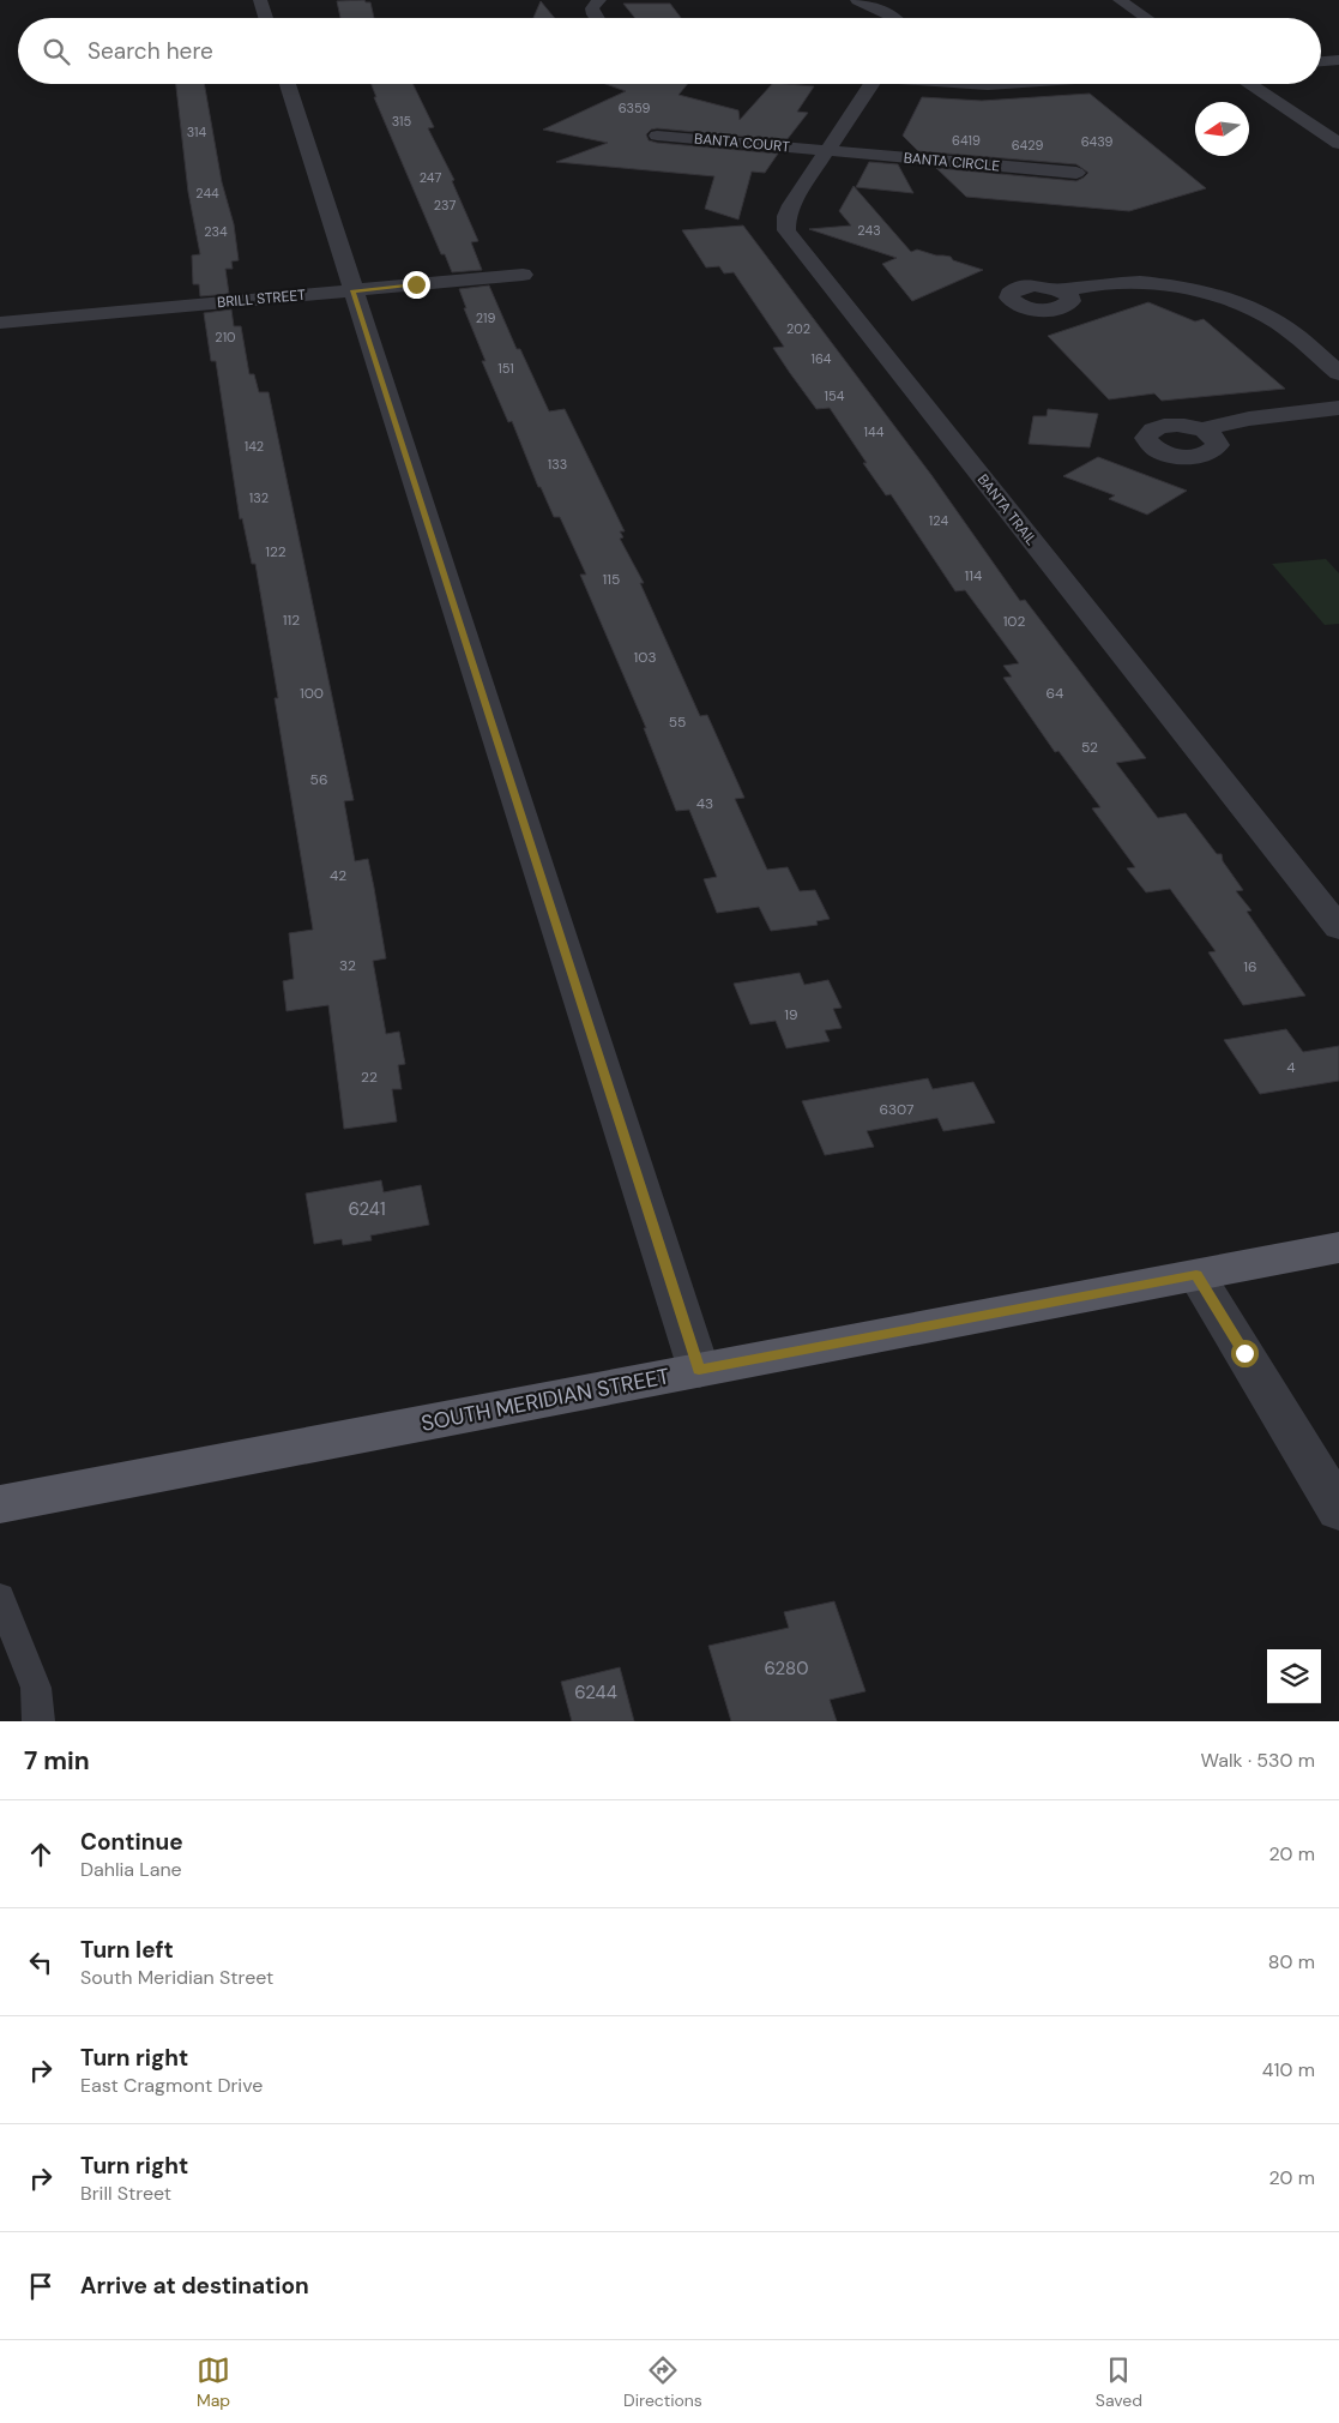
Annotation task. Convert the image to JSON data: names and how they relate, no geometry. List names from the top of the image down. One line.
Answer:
{"streets":{"main road":["SOUTH MERIDIAN STREET"],"street":["BANTA COURT","BANTA CIRCLE","BRILL STREET","BANTA TRAIL"]},"crossings":[["BANTA COURT","BANTA CIRCLE"],["BANTA COURT","BANTA TRAIL"],["BANTA CIRCLE","BANTA TRAIL"]],"house_numbers":["6359","315","314","6419","6439","6429","247","244","237","243","234","219","202","210","164","151","154","144","142","133","132","124","122","114","115","112","102","103","100","64","55","52","56","43","42","32","16","19","4","22","6307","6241","6280","6244"],"north":"left","page":{"search":"Search here","heading":["7 min","Walk · 530 m"],"list":[["Continue","Dahlia Lane","20 m"],["Turn left","South Meridian Street","80 m"],["Turn right","East Cragmont Drive","410 m"],["Turn right","Brill Street","20 m"],"Arrive at destination"],"nav":["Map","Directions","Saved"]}}
